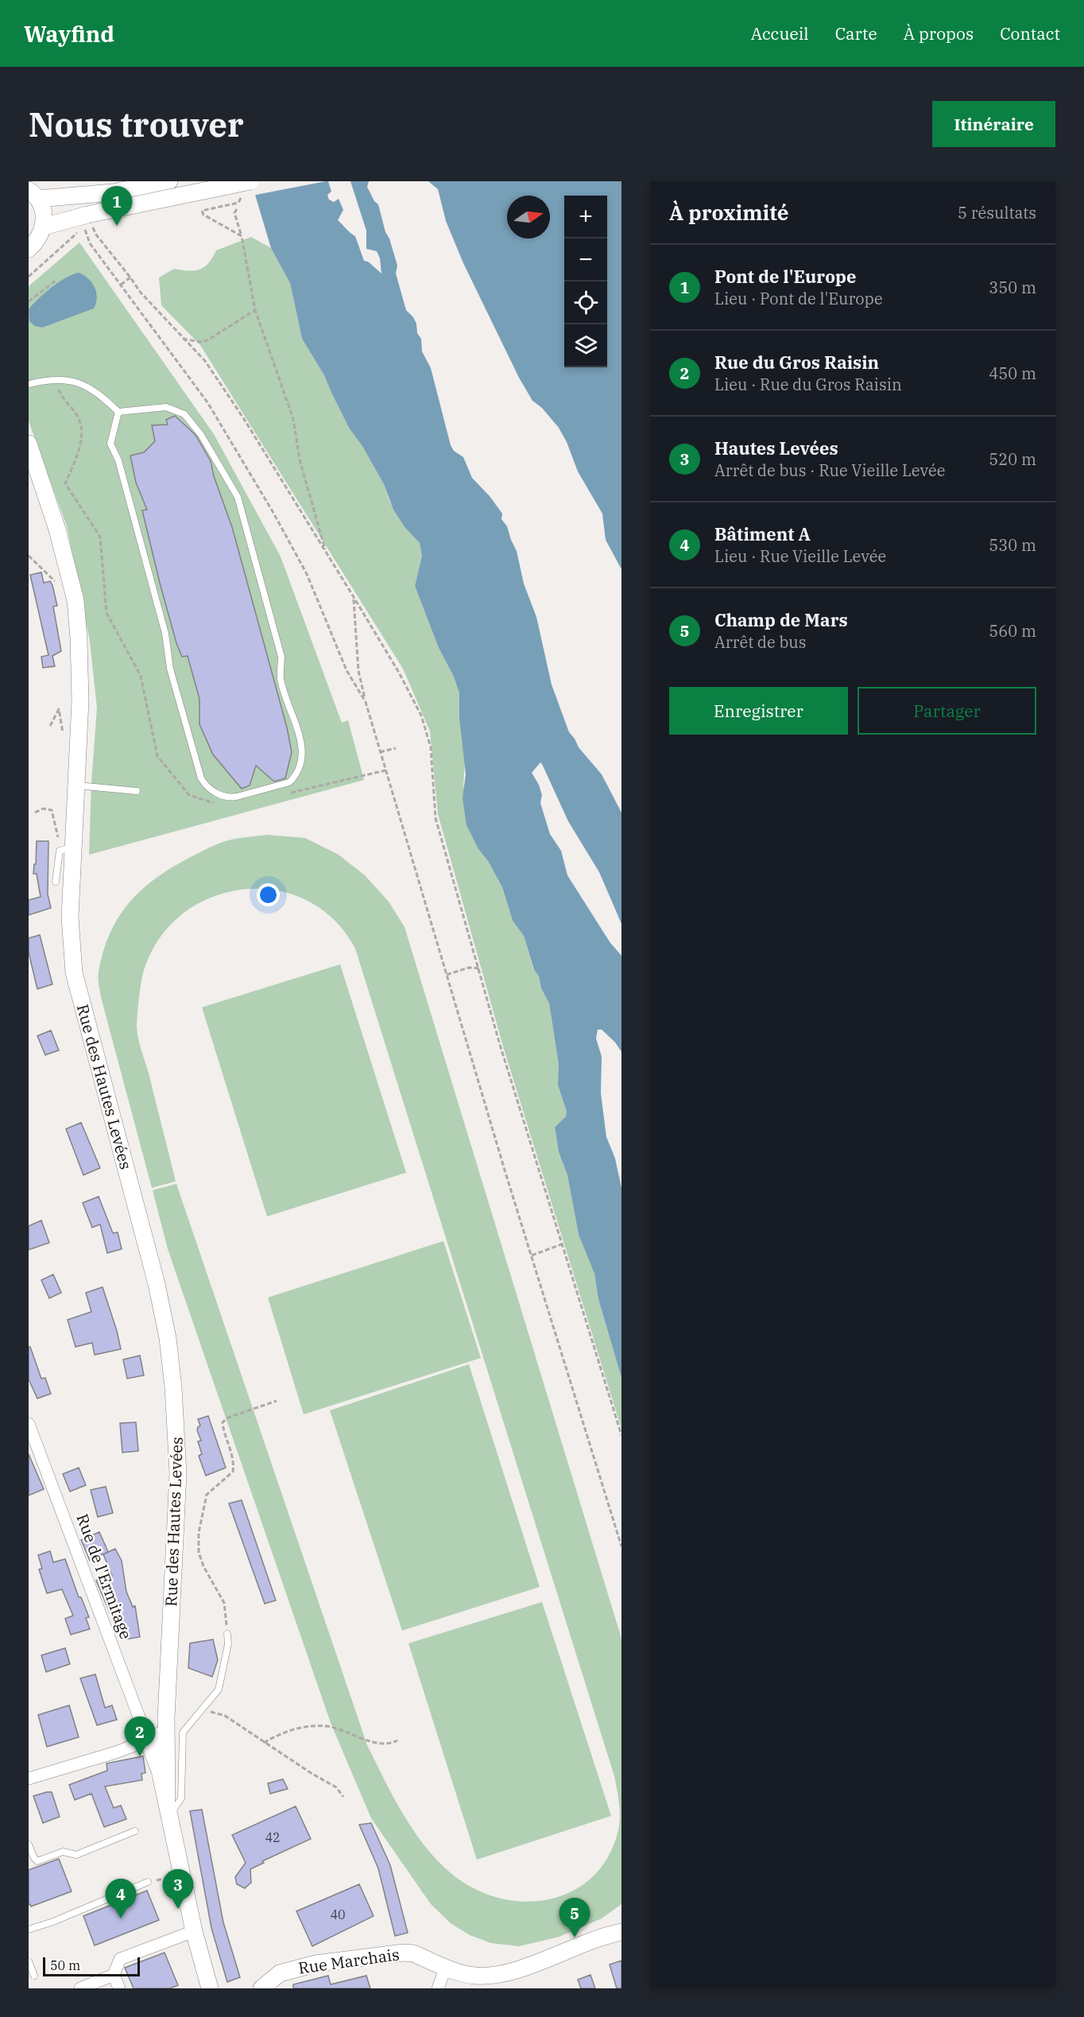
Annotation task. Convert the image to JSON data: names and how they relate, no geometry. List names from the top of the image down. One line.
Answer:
{"streets":{"street":["Rue des Hautes Levées","Rue de l'Ermitage","Rue Marchais"]},"house_numbers":["42","40"],"scale_bar":"50 m","north":"right","page":{"header":"Wayfind","nav":["Accueil","Carte","À propos","Contact"],"buttons":["Itinéraire",["Enregistrer","Partager"]],"title":"Nous trouver","heading":["À proximité","5 résultats"],"pins":["1","2","3","4","5"],"map_buttons":["+","−"],"list":[{"mark":"1","name":"Pont de l'Europe","note":"Lieu · Pont de l'Europe","value":"350 m"},{"mark":"2","name":"Rue du Gros Raisin","note":"Lieu · Rue du Gros Raisin","value":"450 m"},{"mark":"3","name":"Hautes Levées","note":"Arrêt de bus · Rue Vieille Levée","value":"520 m"},{"mark":"4","name":"Bâtiment A","note":"Lieu · Rue Vieille Levée","value":"530 m"},{"mark":"5","name":"Champ de Mars","note":"Arrêt de bus","value":"560 m"}],"scale":"50 m"}}
